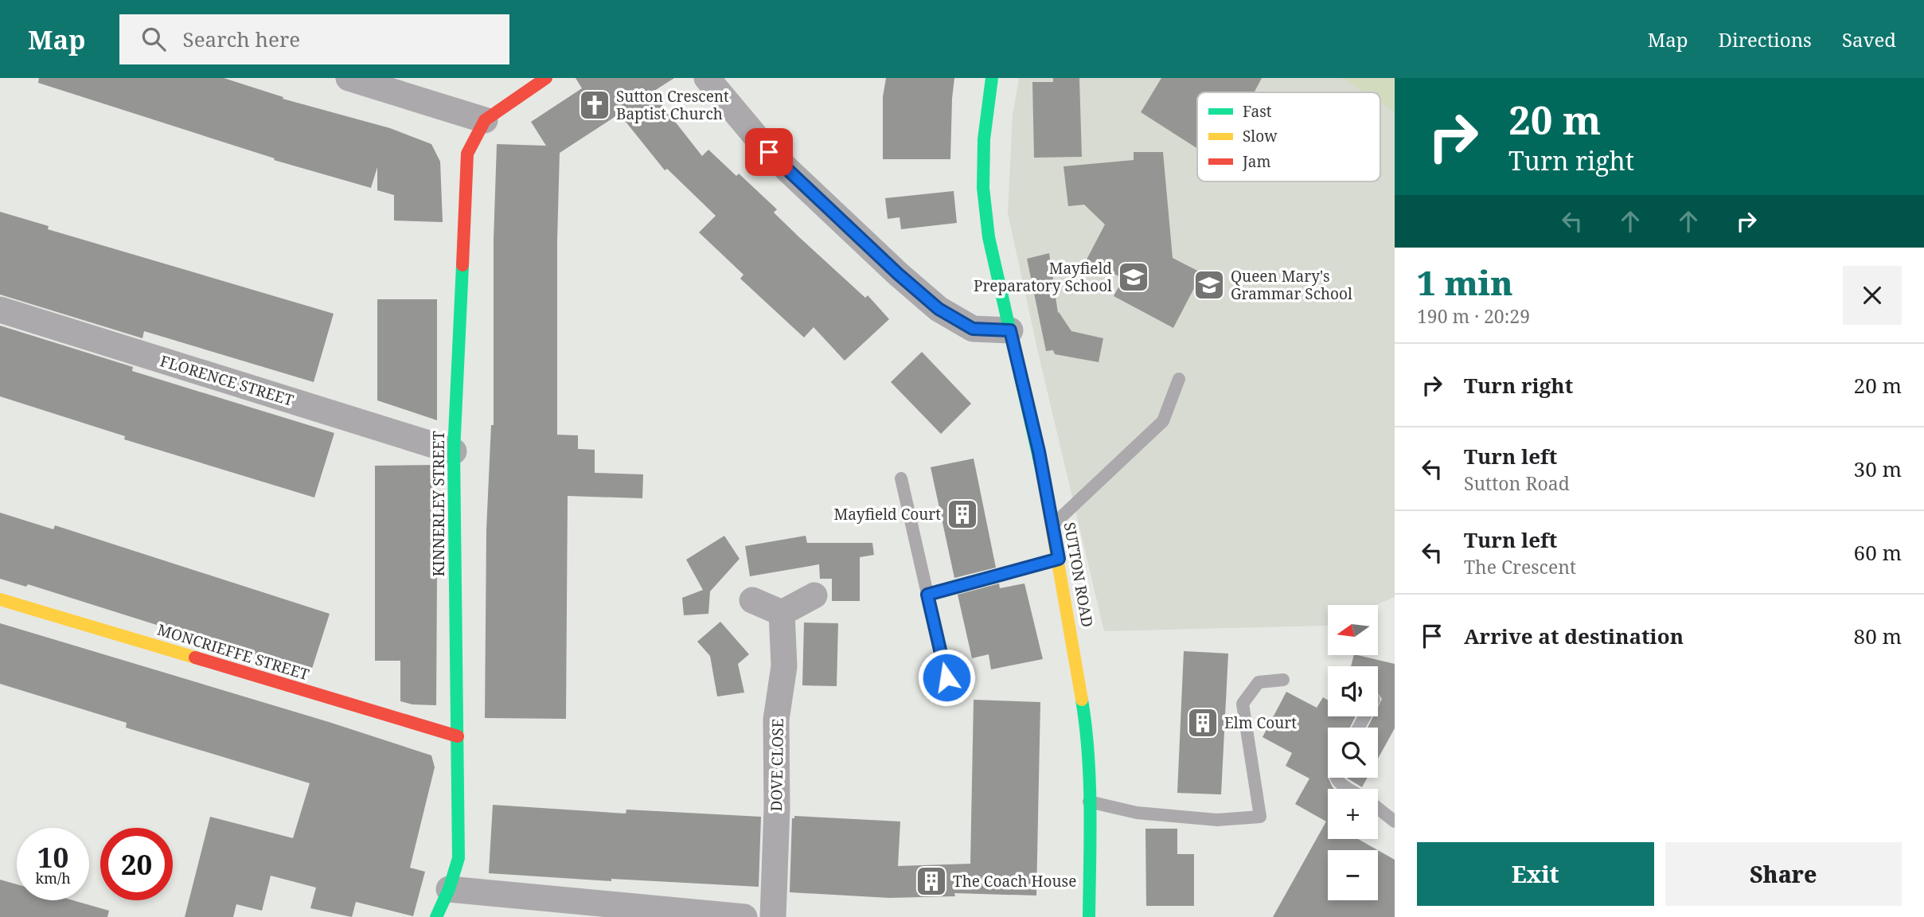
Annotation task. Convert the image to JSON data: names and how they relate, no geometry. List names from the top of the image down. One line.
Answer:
{"streets":{"street":["FLORENCE STREET","KINNERLEY STREET","SUTTON ROAD","MONCRIEFFE STREET","DOVE CLOSE"]},"crossings":[["FLORENCE STREET","KINNERLEY STREET"],["KINNERLEY STREET","MONCRIEFFE STREET"]],"places":{"church":["Sutton Crescent Baptist Church"],"school or university":["Mayfield Preparatory School","Queen Mary's Grammar School"],"building":["Mayfield Court","Elm Court","The Coach House"]},"legend":["Fast","Slow","Jam"],"north":"left","page":{"header":"Map","search":"Search here","nav":["Map","Directions","Saved"],"turn":["20 m","Turn right"],"heading":["1 min","190 m · 20:29"],"list":[{"name":"Turn right","value":"20 m"},{"name":"Turn left","note":"Sutton Road","value":"30 m"},{"name":"Turn left","note":"The Crescent","value":"60 m"},{"name":"Arrive at destination","value":"80 m"}],"map_buttons":["+","−"],"speed":"10 km/h","limit":"20","buttons":["Exit","Share"]}}
